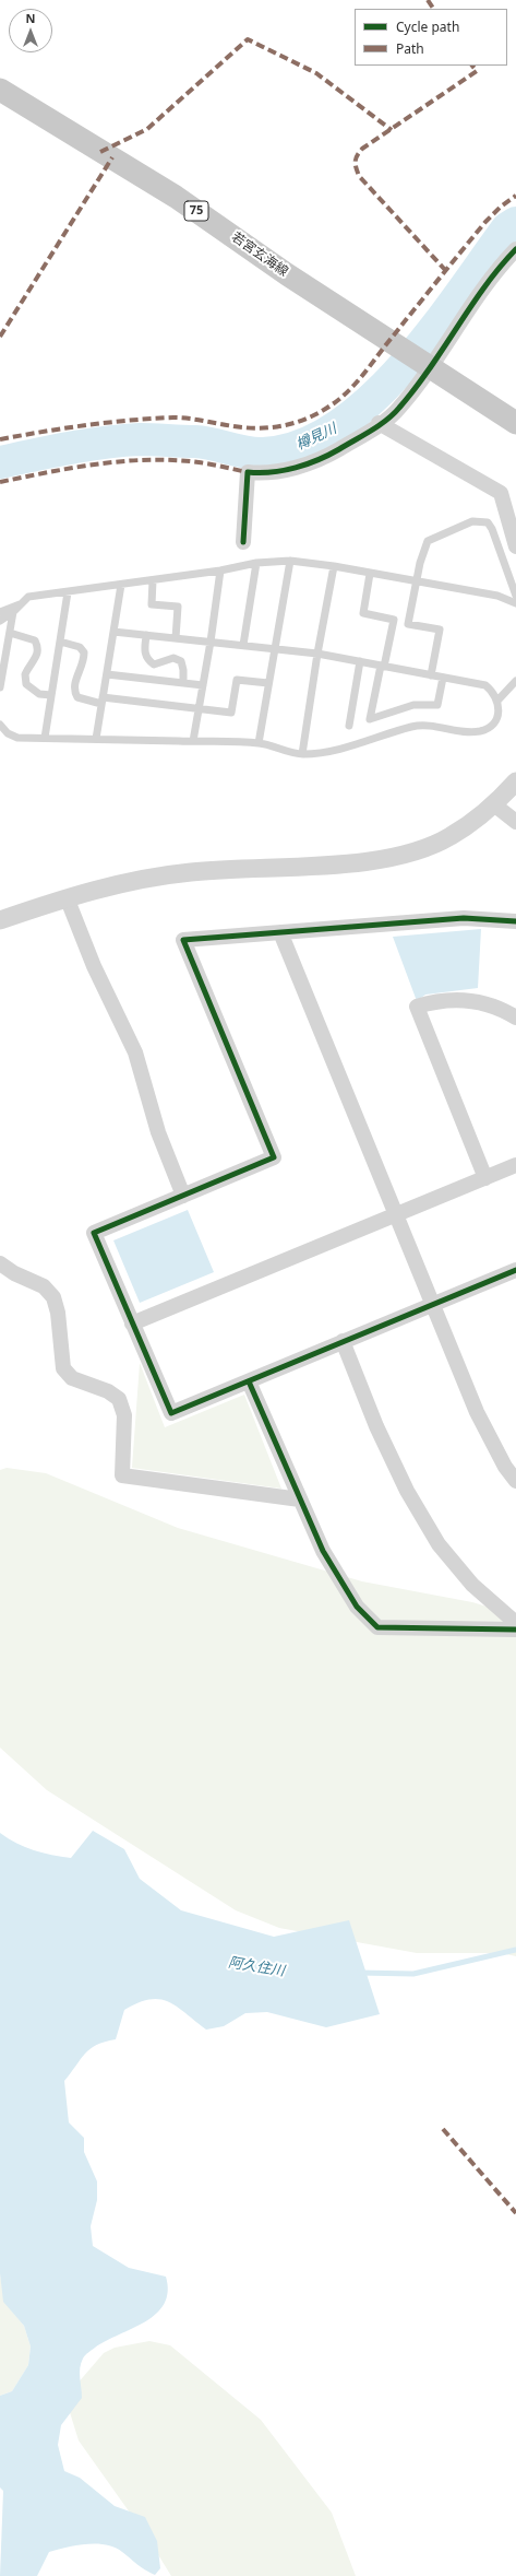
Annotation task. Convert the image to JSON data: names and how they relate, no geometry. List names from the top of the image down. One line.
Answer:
{"streets":{"main road":["75","若宮玄海線"]},"water":["樽見川","阿久住川"],"legend":["Cycle path","Path"],"north":"top"}
